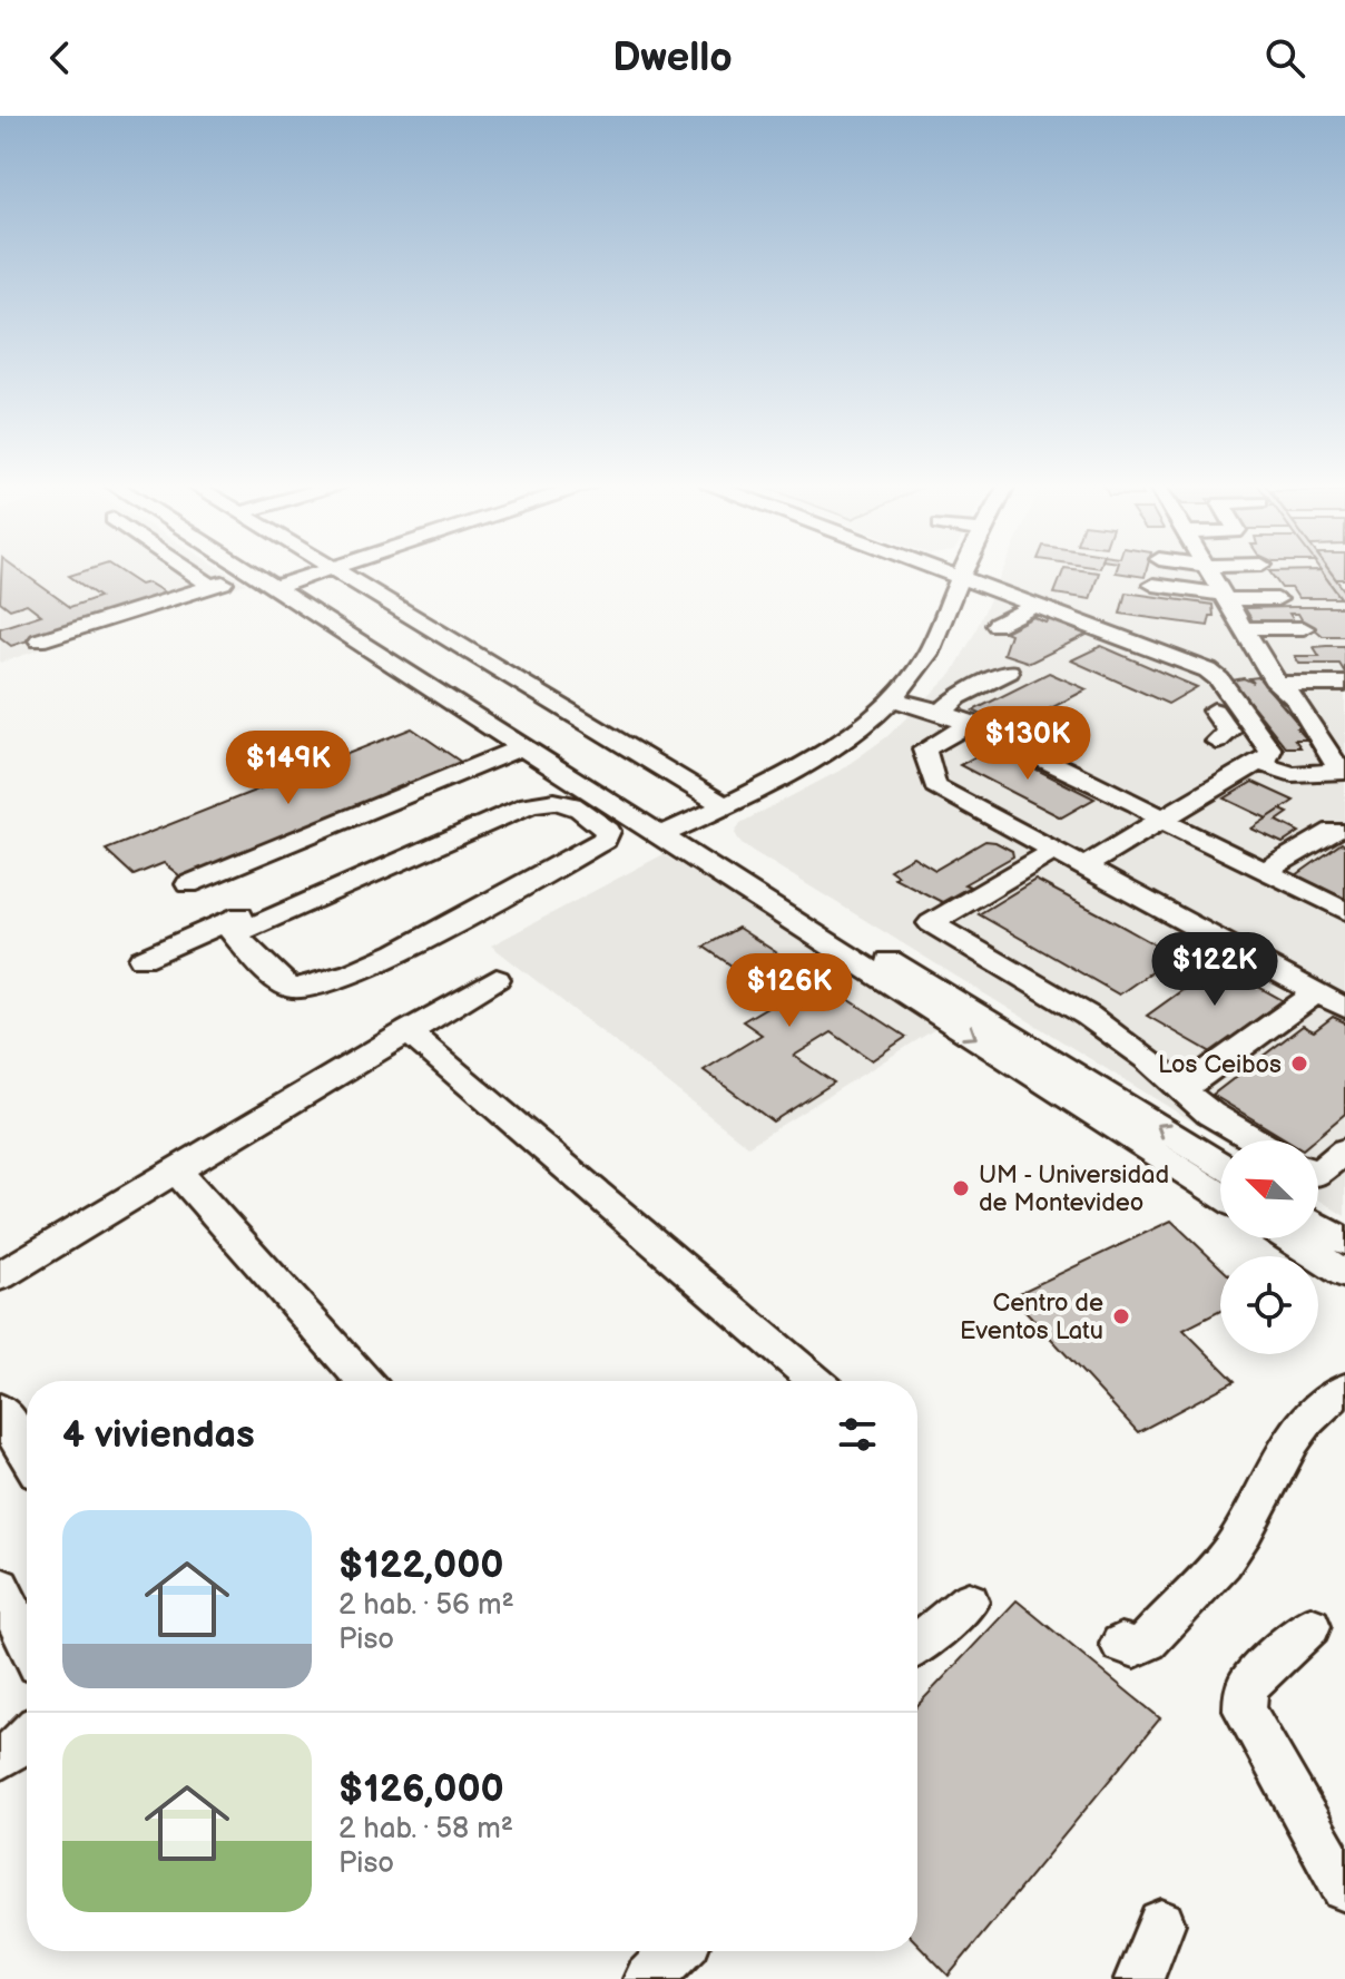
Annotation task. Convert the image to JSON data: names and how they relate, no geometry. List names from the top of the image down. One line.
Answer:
{"places":["Los Ceibos","UM - Universidad de Montevideo","Centro de Eventos Latu"],"north":"top left","page":{"header":"Dwello","price":["$130K","$149K","$122K","$126K"],"heading":"4 viviendas","list":[{"name":"$122,000","note":"2 hab. · 56 m² · Piso"},{"name":"$126,000","note":"2 hab. · 58 m² · Piso"}]}}
